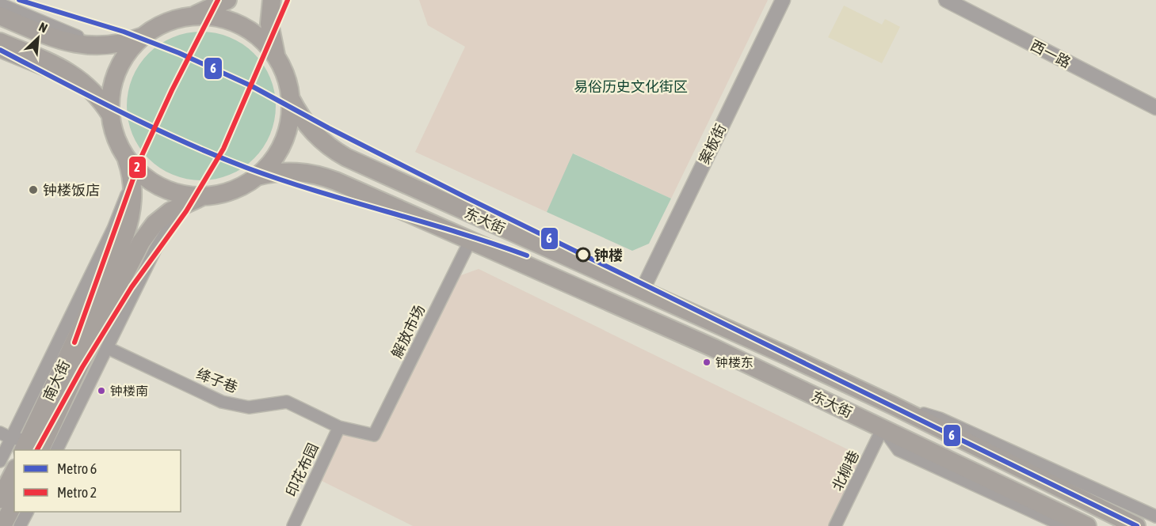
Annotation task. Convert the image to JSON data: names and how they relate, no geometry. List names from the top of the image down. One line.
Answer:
{"streets":{"main road":["东大街","南大街"],"street":["西一路","案板街","解放市场","绛子巷","印花布园","北柳巷"]},"crossings":[["案板街","东大街"],["东大街","解放市场"],["东大街","北柳巷"],["解放市场","绛子巷"],["绛子巷","印花布园"]],"parks":["易俗历史文化街区"],"places":["钟楼饭店","钟楼","钟楼东","钟楼南"],"lines":["metro line 6","metro line 2"],"legend":["Metro 6","Metro 2"],"north":"top right"}
